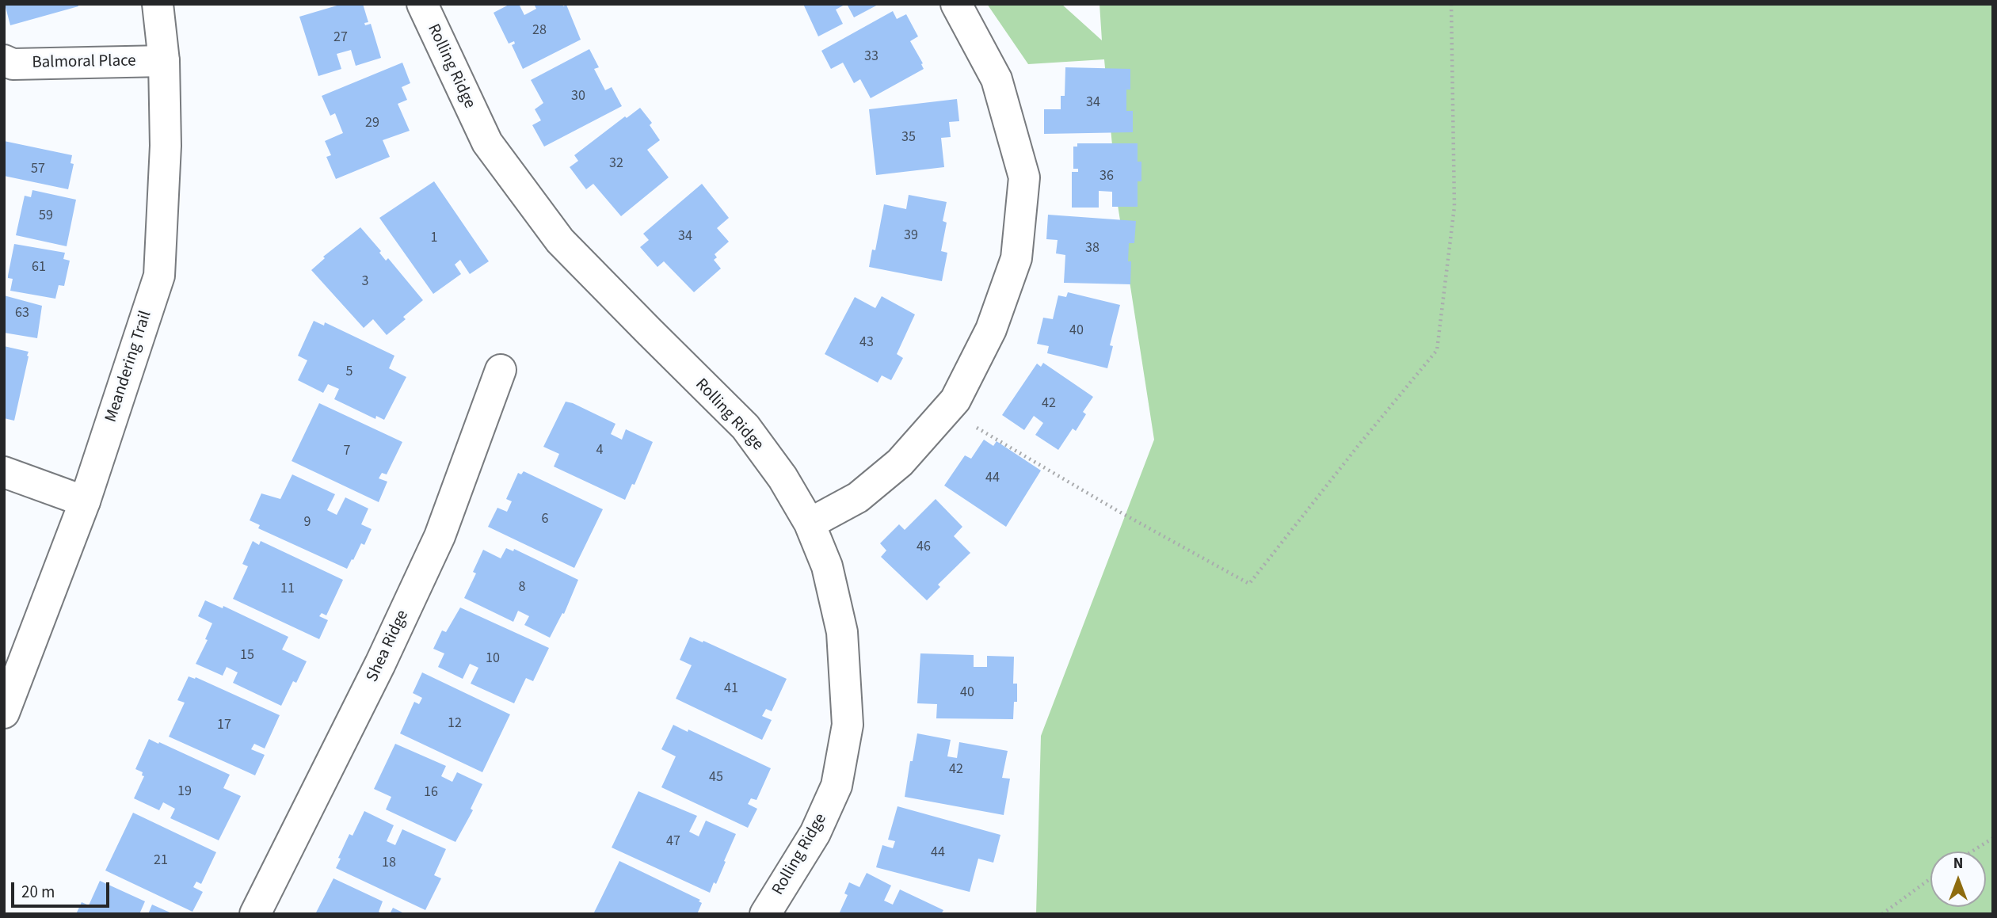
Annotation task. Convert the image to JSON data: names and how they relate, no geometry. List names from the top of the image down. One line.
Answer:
{"streets":{"street":["Balmoral Place","Rolling Ridge","Meandering Trail","Shea Ridge"]},"crossings":[["Balmoral Place","Meandering Trail"]],"house_numbers":["28","27","33","30","34","29","35","32","57","36","59","39","34","1","38","61","3","63","40","43","5","42","4","7","44","6","9","46","8","11","15","10","41","40","12","17","42","45","19","16","47","44","21","18"],"scale_bar":"20 m","north":"top"}
